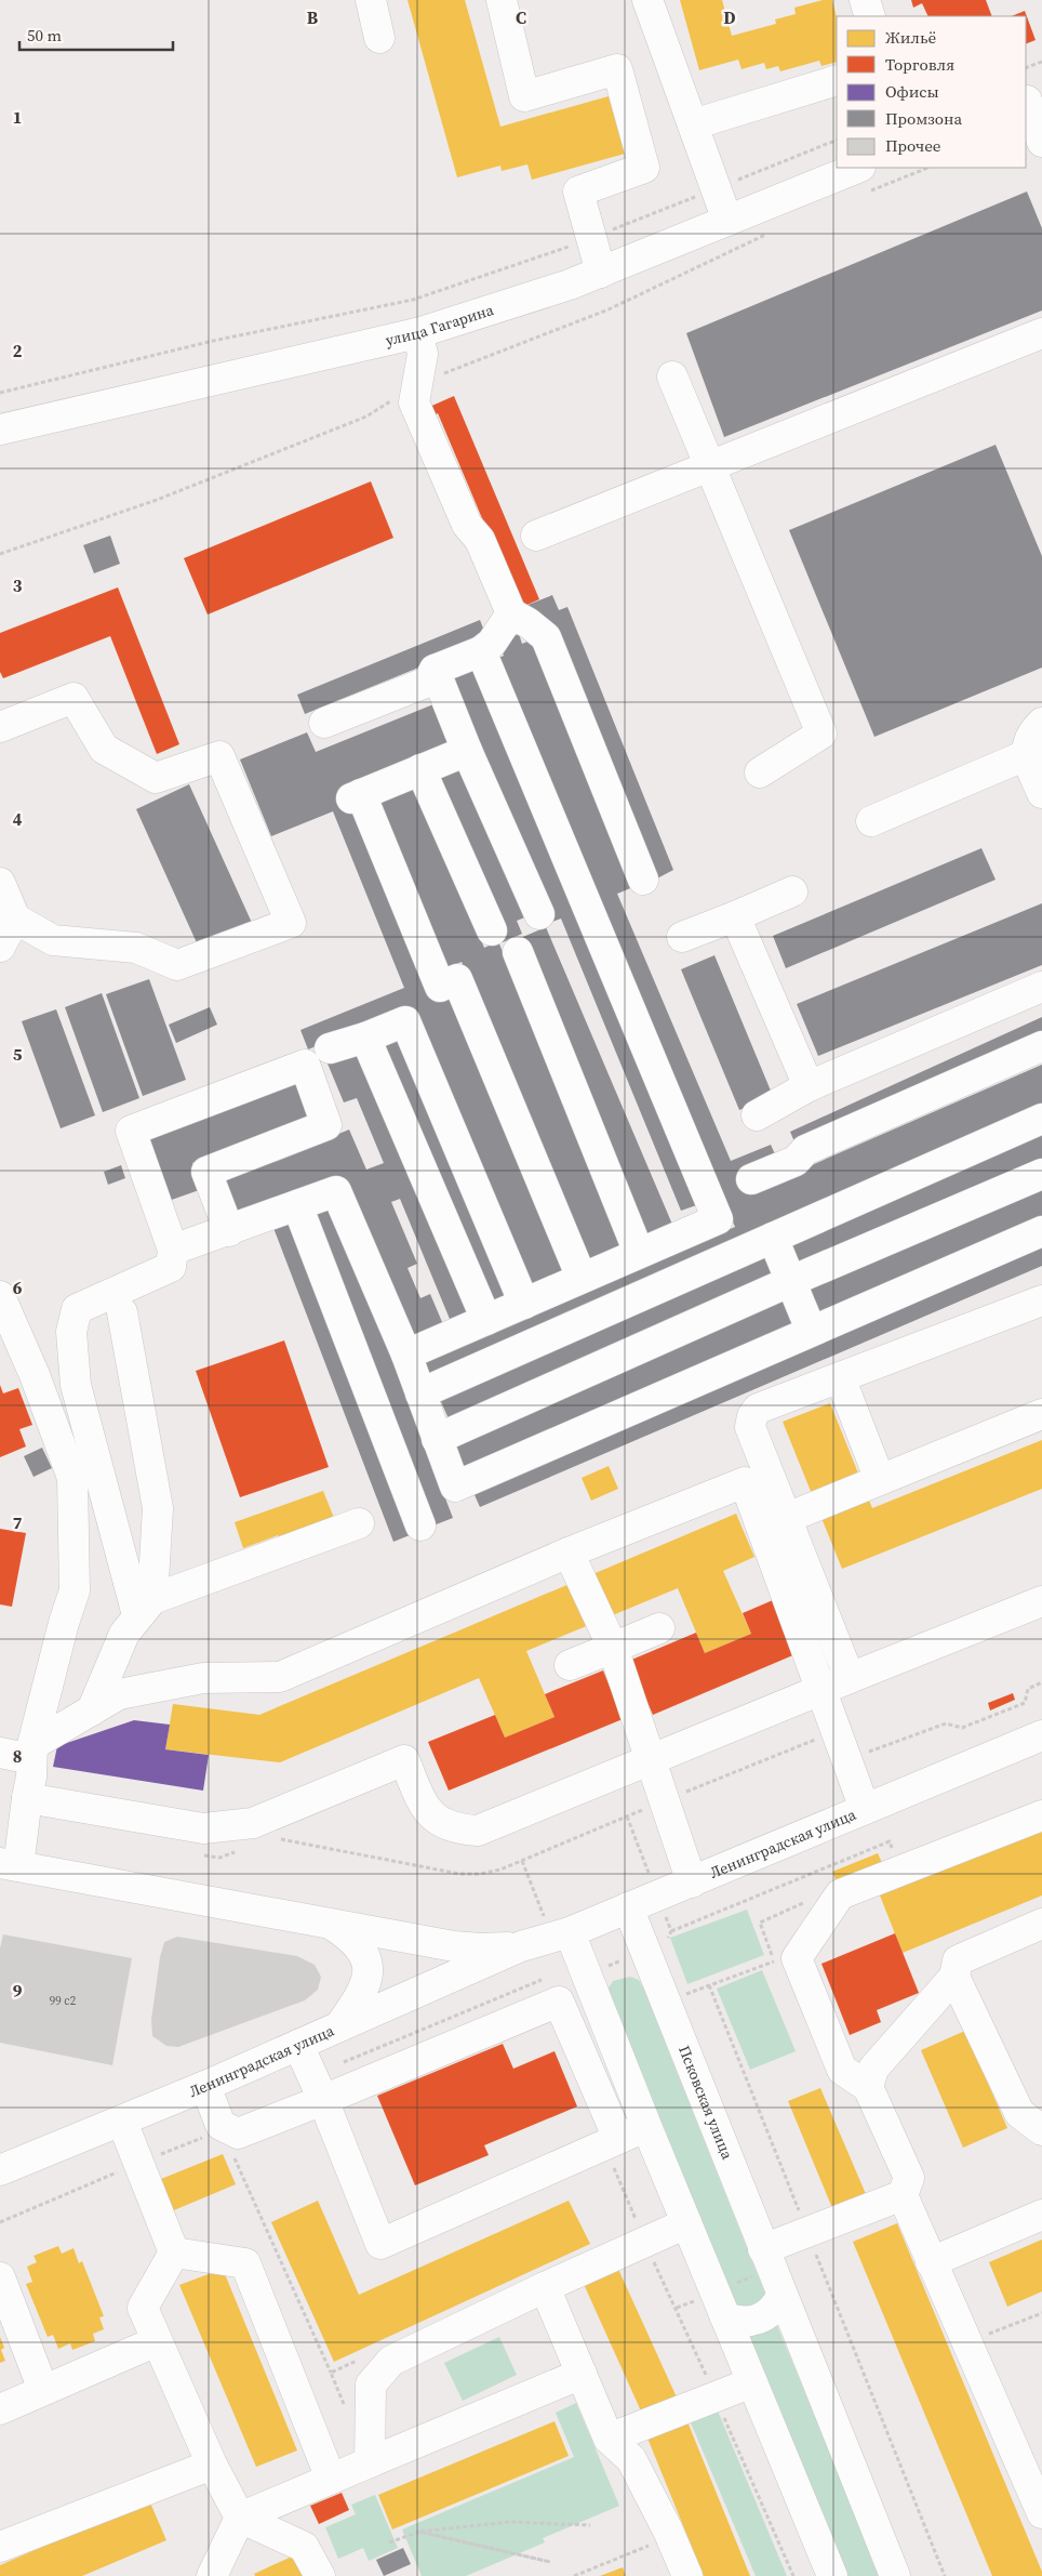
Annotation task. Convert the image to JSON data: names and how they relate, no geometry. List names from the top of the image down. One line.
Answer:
{"streets":{"street":["улица Гагарина","Ленинградская улица","Псковская улица"]},"crossings":[["Ленинградская улица","Псковская улица"]],"house_numbers":["99 с2"],"legend":["Жильё","Торговля","Офисы","Промзона","Прочее"],"scale_bar":"50 m","grid":{"columns":["B","C","D"],"rows":["1","2","3","4","5","6","7","8","9"]}}
